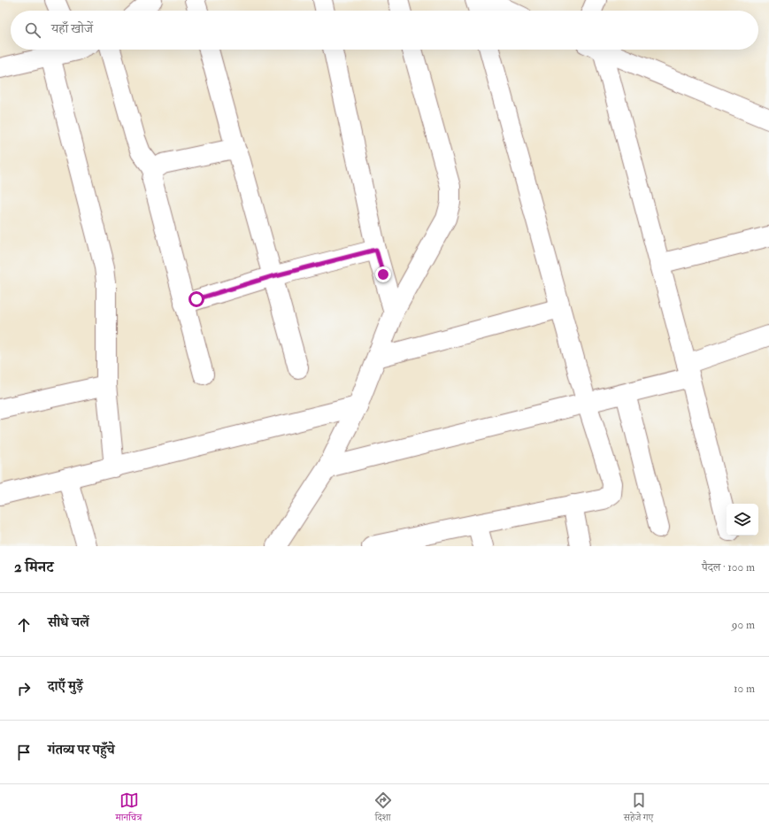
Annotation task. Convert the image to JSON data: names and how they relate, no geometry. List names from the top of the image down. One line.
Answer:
{"page":{"search":"यहाँ खोजें","heading":["2 मिनट","पैदल · 100 m"],"list":[["सीधे चलें","90 m"],["दाएँ मुड़ें","10 m"],"गंतव्य पर पहुँचे"],"nav":["मानचित्र","दिशा","सहेजे गए"]}}
